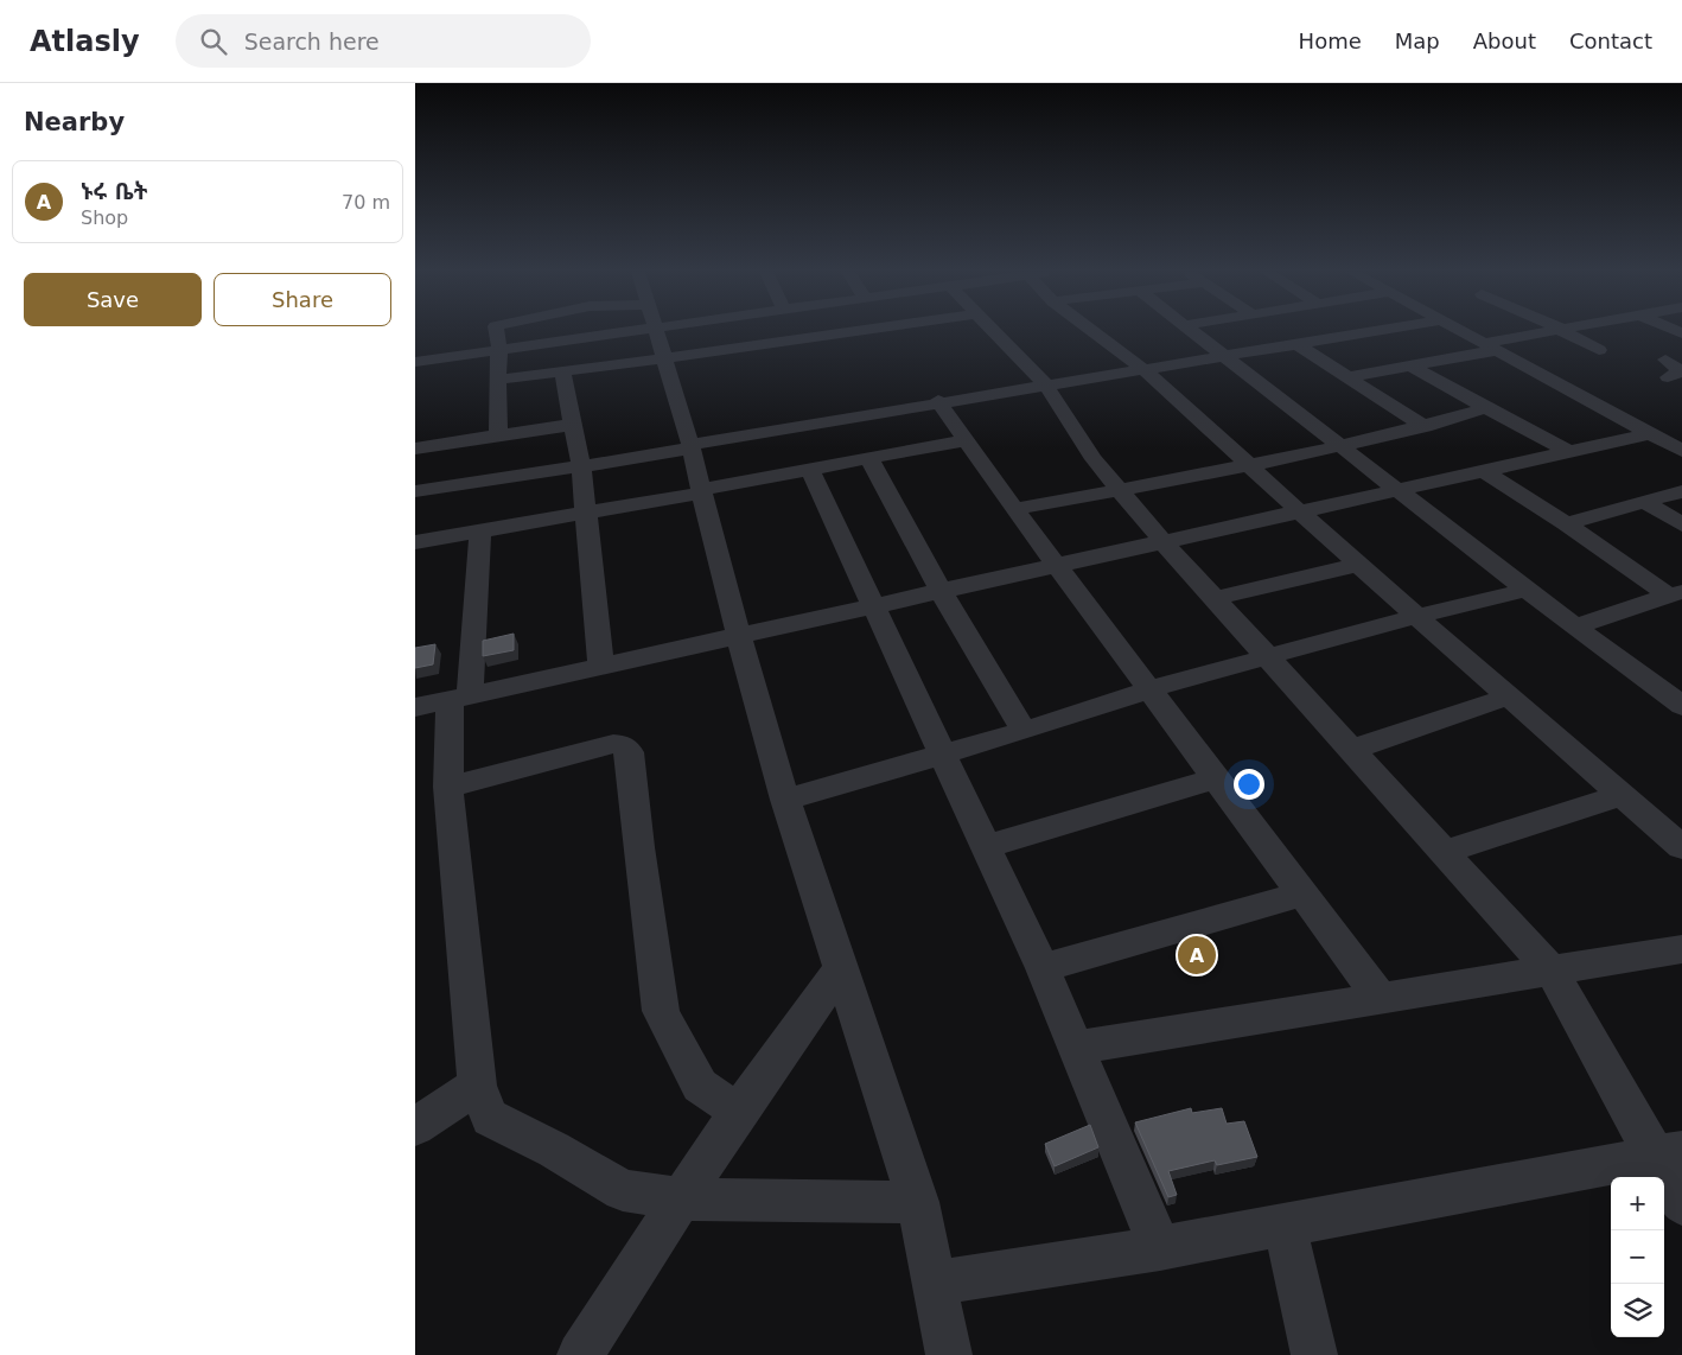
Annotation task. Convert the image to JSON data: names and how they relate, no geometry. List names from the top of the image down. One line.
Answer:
{"page":{"header":"Atlasly","search":"Search here","nav":["Home","Map","About","Contact"],"heading":"Nearby","list":[{"mark":"A","name":"ኑሩ ቤት","note":"Shop","value":"70 m"}],"buttons":["Save","Share"],"pins":"A","map_buttons":["+","−"]}}
